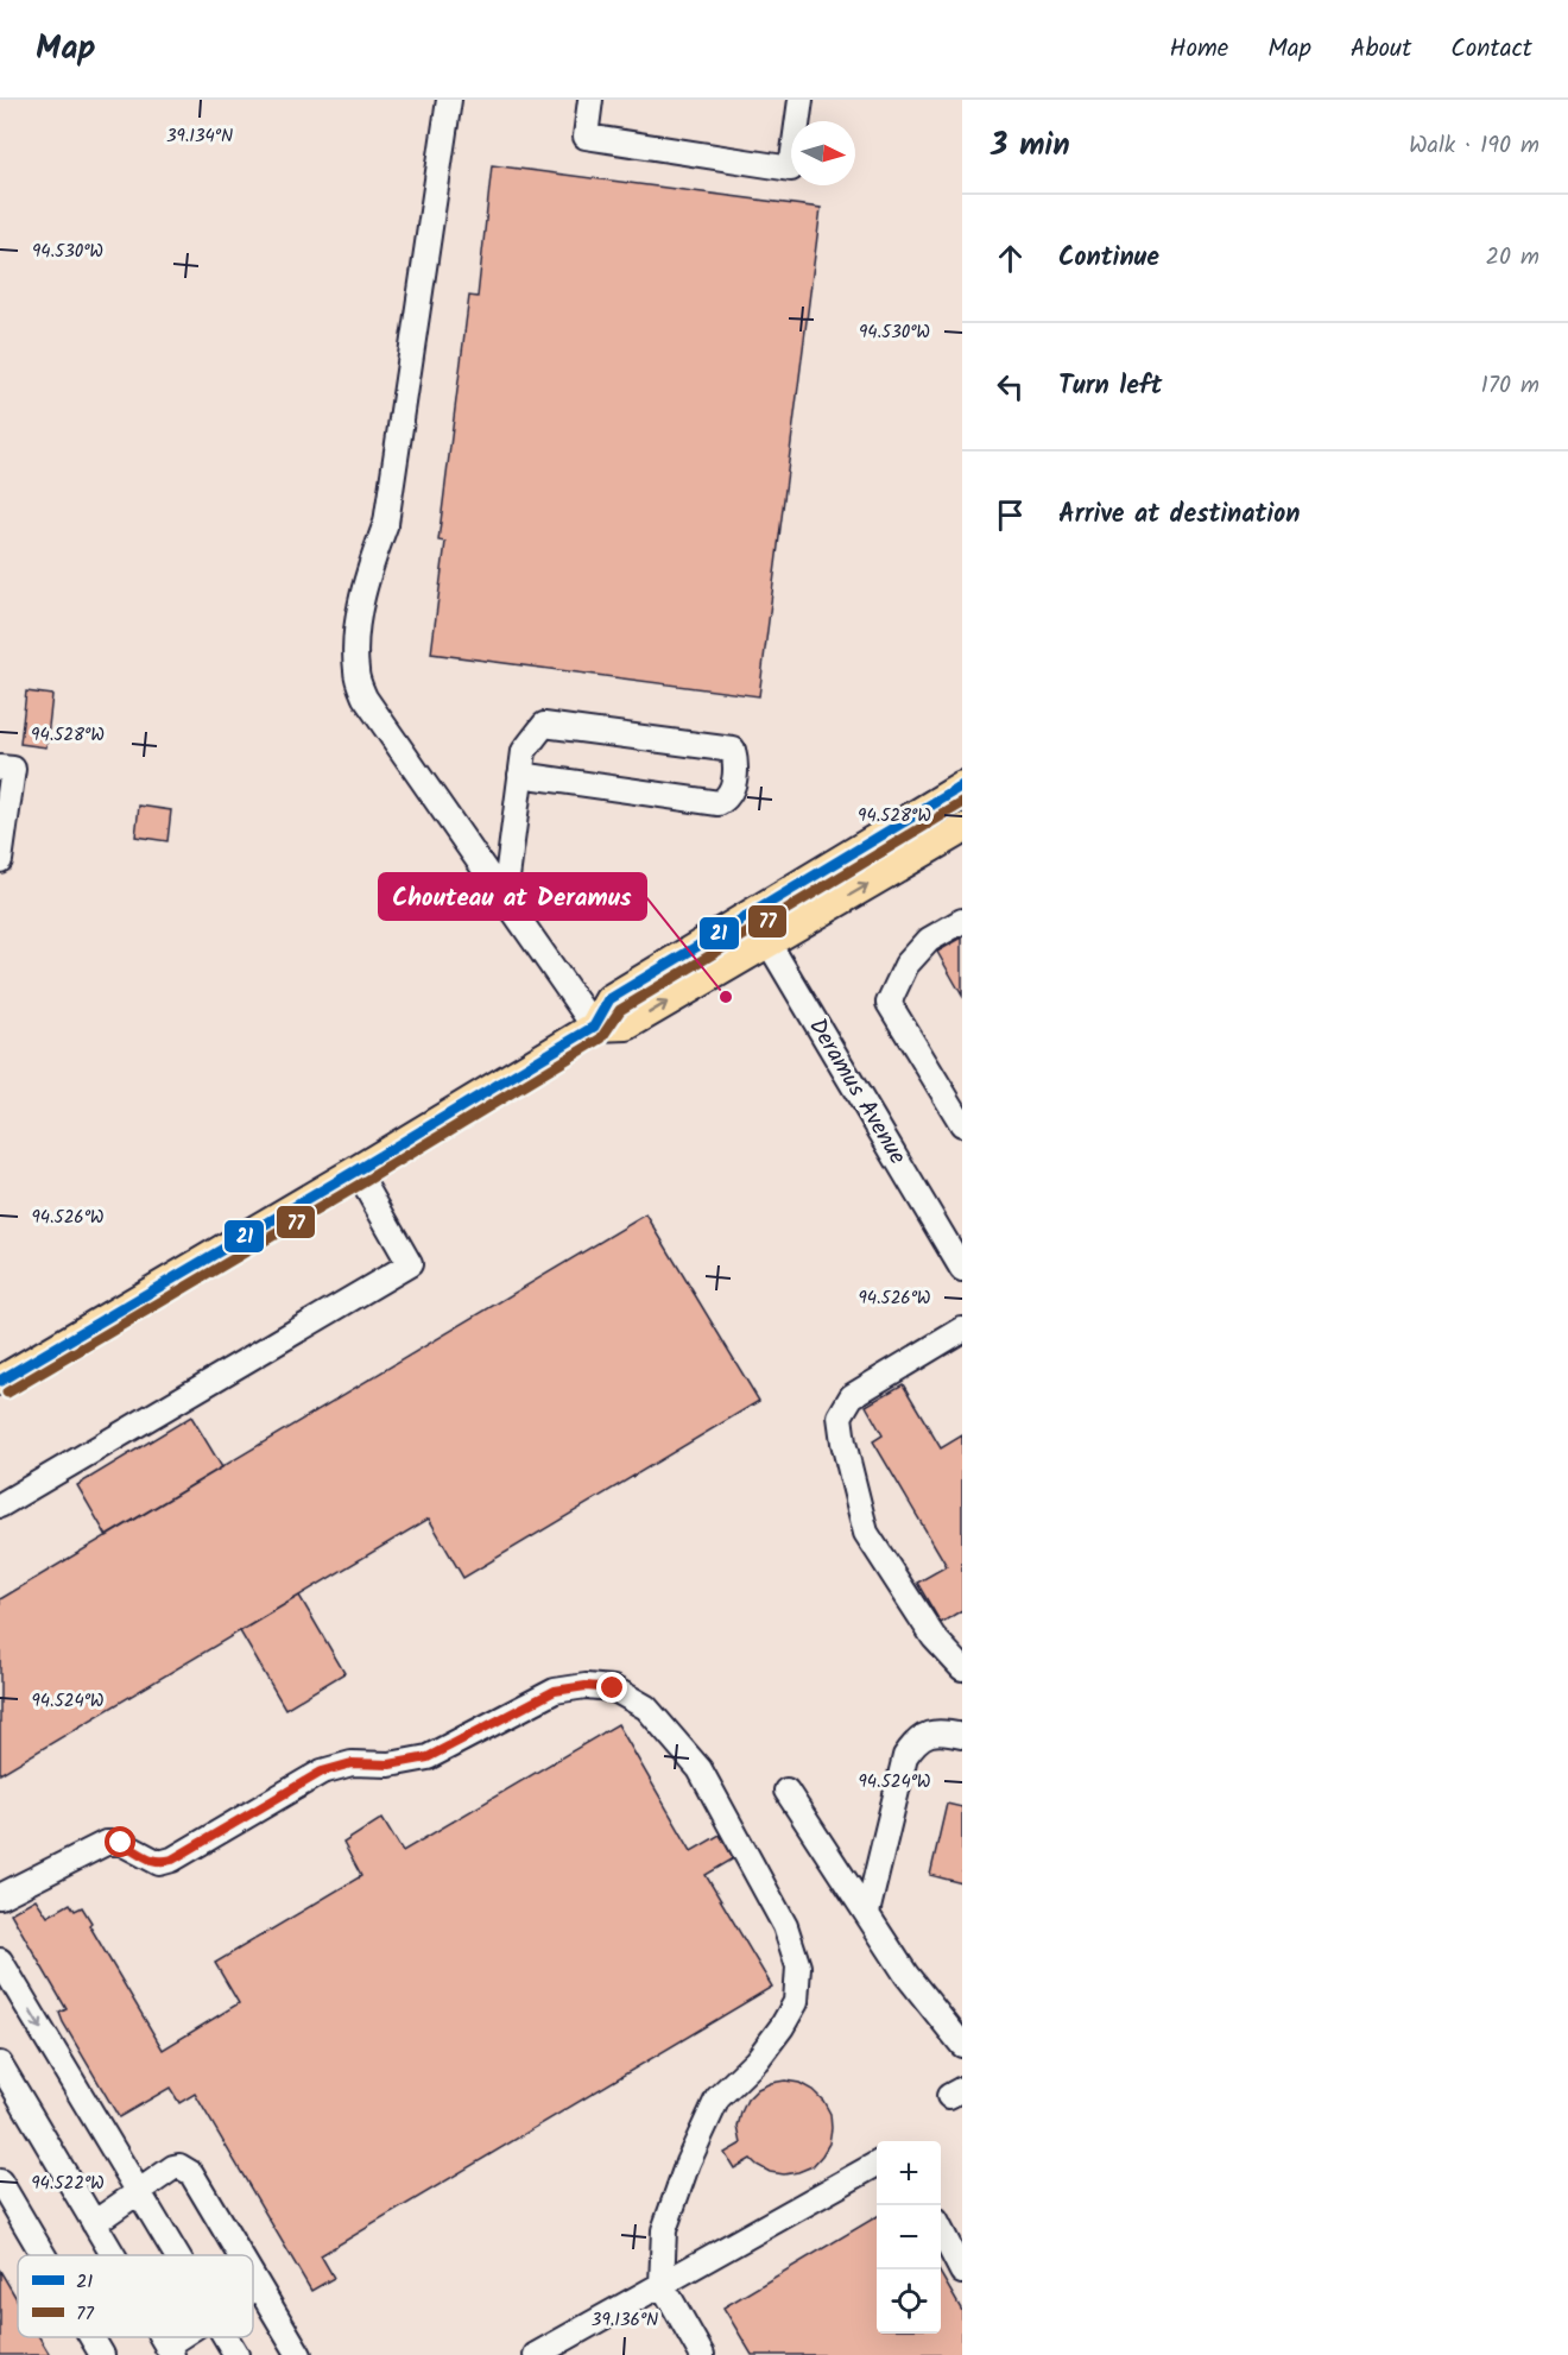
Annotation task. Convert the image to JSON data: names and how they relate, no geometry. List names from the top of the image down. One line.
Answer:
{"streets":{"street":["Deramus Avenue"]},"places":["Chouteau at Deramus"],"lines":["transit line 21","transit line 77"],"legend":["21","77"],"north":"right","page":{"header":"Map","nav":["Home","Map","About","Contact"],"heading":["3 min","Walk · 190 m"],"list":[["Continue","20 m"],["Turn left","170 m"],"Arrive at destination"],"map_buttons":["+","−"]},"coordinates":["39.134°N","94.530°W","94.528°W","94.526°W","94.524°W","94.522°W","39.136°N"]}
